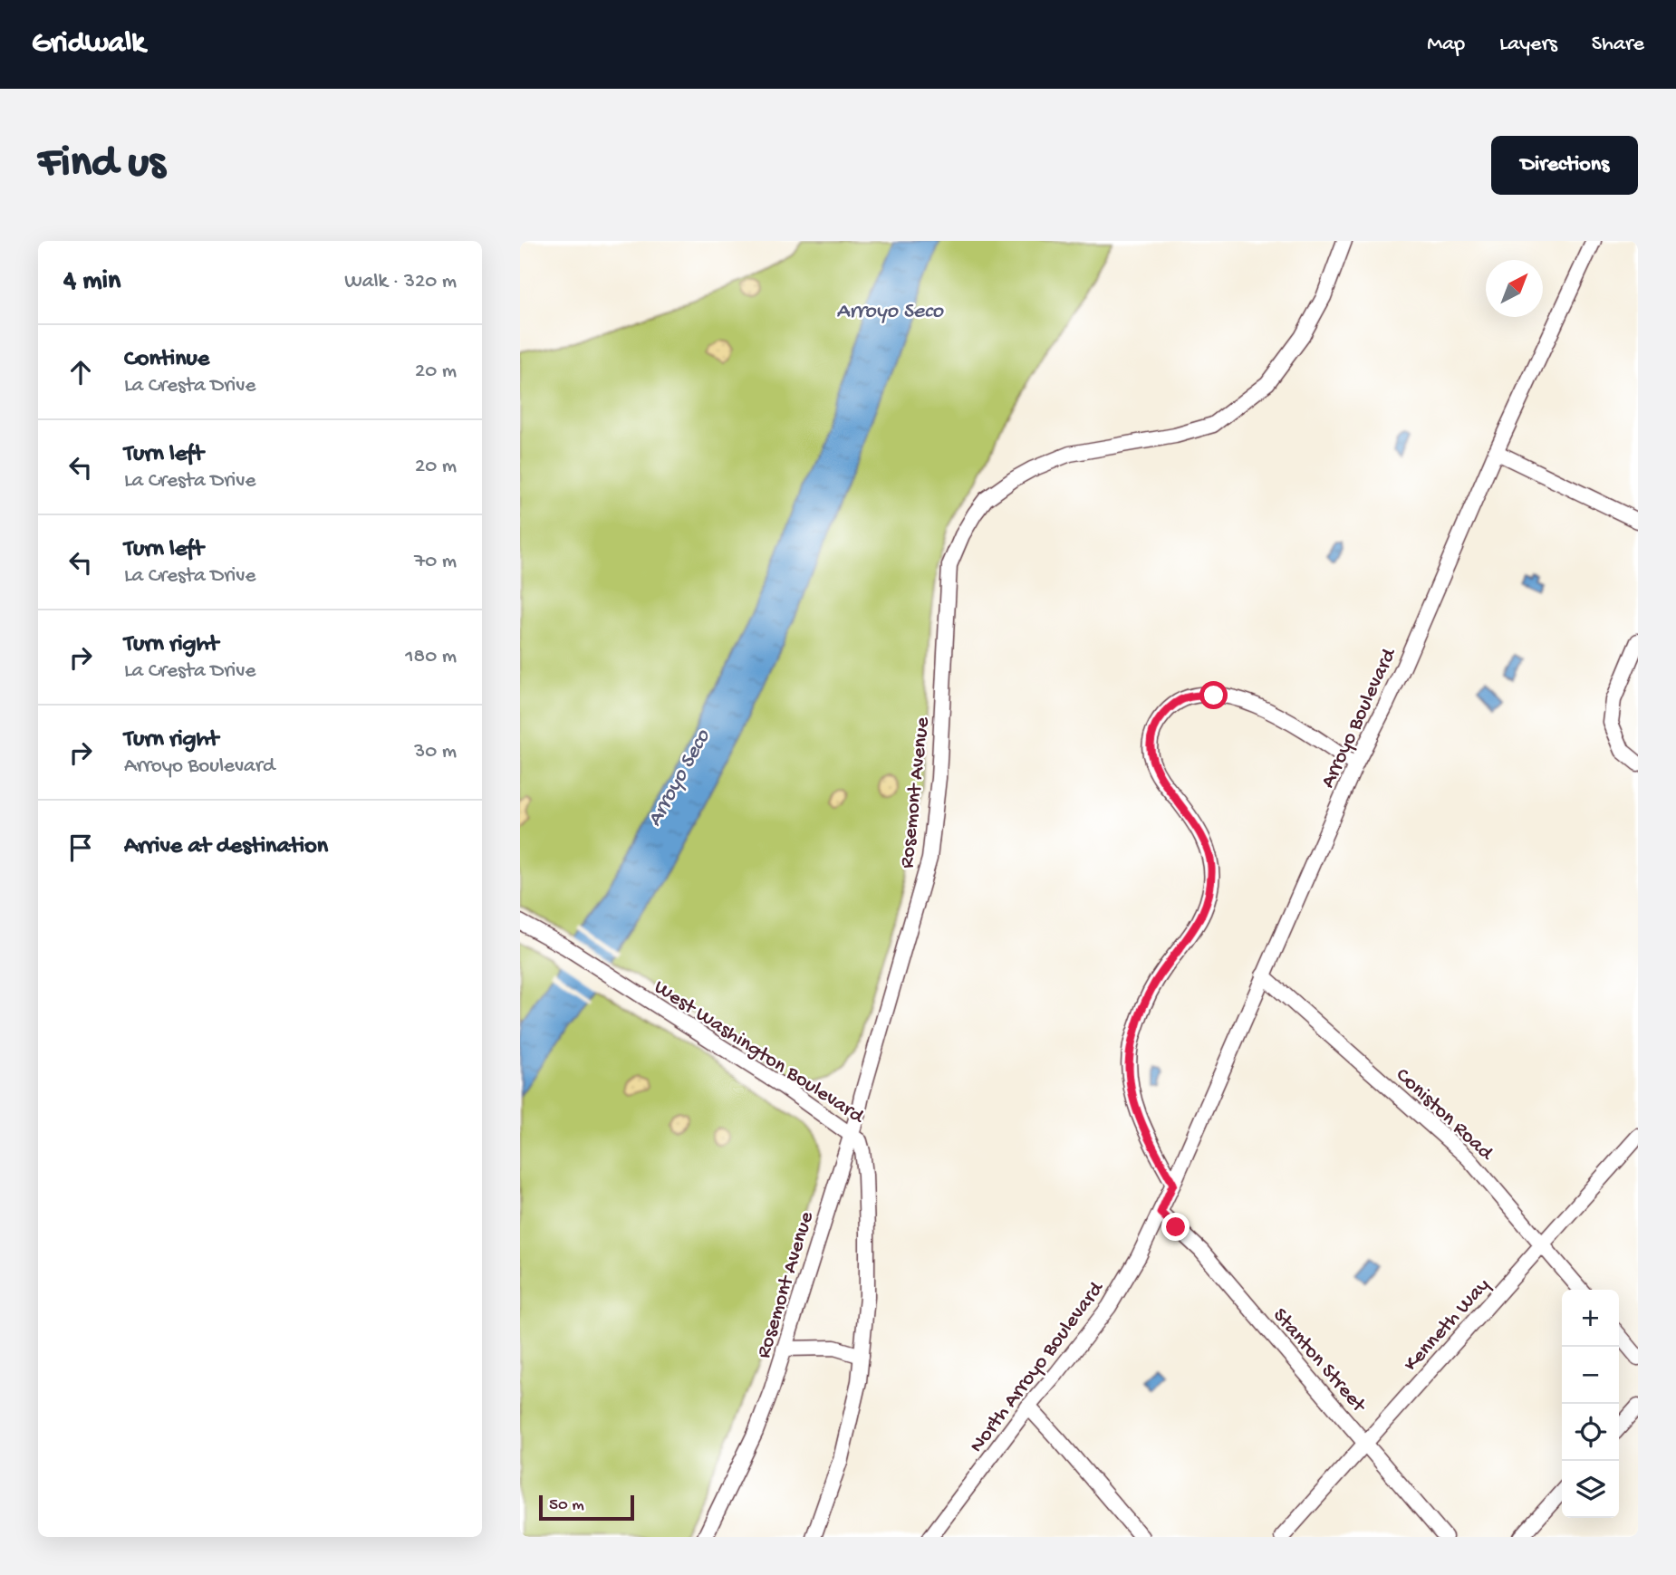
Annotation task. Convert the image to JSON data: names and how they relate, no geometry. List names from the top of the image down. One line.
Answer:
{"streets":{"street":["Arroyo Boulevard","Rosemont Avenue","West Washington Boulevard","Coniston Road","Kenneth Way","Stanton Street","North Arroyo Boulevard"]},"crossings":[["Arroyo Boulevard","Coniston Road"],["Arroyo Boulevard","Stanton Street"],["Arroyo Boulevard","North Arroyo Boulevard"],["Rosemont Avenue","West Washington Boulevard"],["Coniston Road","Kenneth Way"],["Kenneth Way","Stanton Street"],["Stanton Street","North Arroyo Boulevard"]],"water":["Arroyo Seco"],"scale_bar":"50 m","north":"top right","page":{"header":"Gridwalk","nav":["Map","Layers","Share"],"buttons":"Directions","title":"Find us","heading":["4 min","Walk · 320 m"],"list":[["Continue","La Cresta Drive","20 m"],["Turn left","La Cresta Drive","20 m"],["Turn left","La Cresta Drive","70 m"],["Turn right","La Cresta Drive","180 m"],["Turn right","Arroyo Boulevard","30 m"],"Arrive at destination"],"map_buttons":["+","−"],"scale":"50 m"}}
